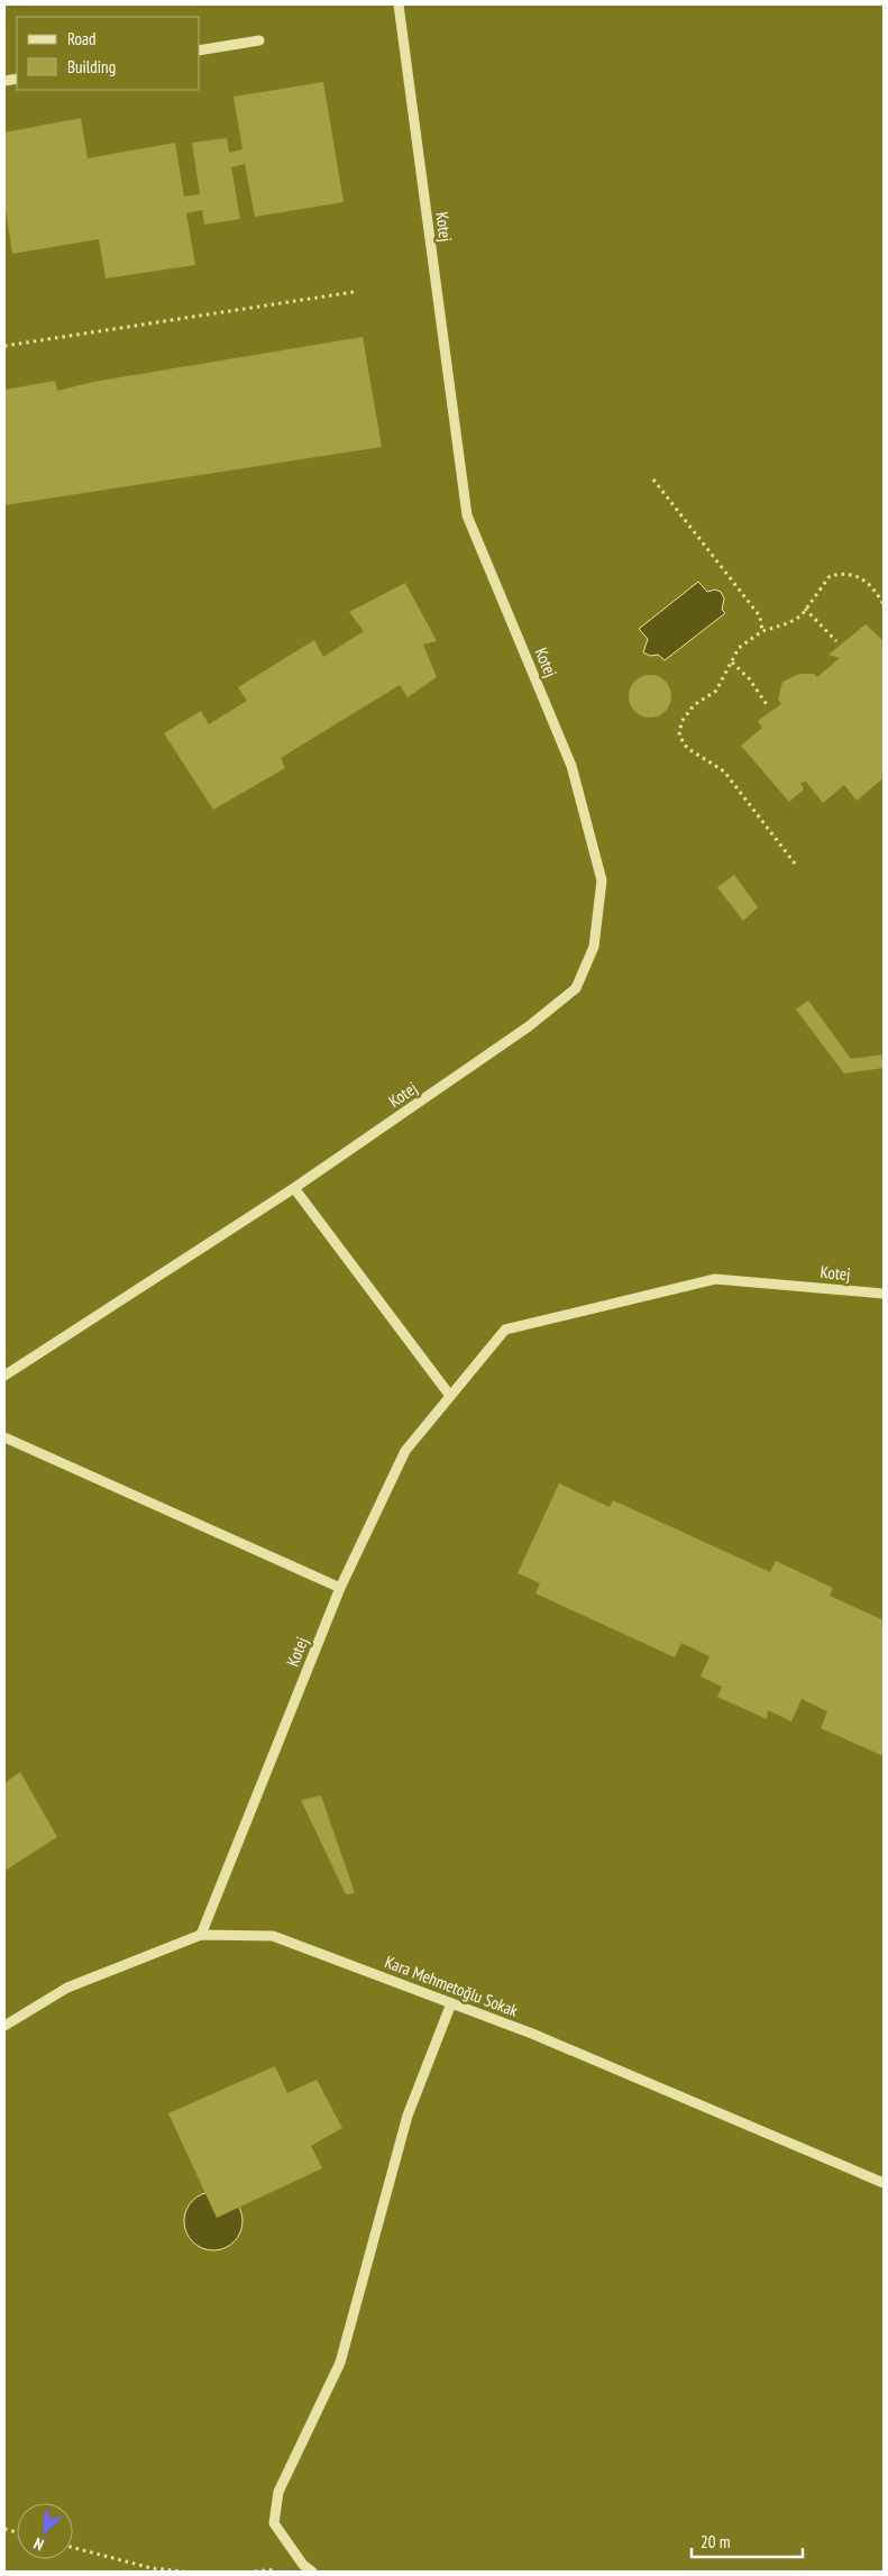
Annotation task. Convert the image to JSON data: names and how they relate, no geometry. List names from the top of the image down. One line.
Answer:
{"streets":{"street":["Kotej","Kara Mehmetoğlu Sokak"]},"crossings":[["Kotej","Kara Mehmetoğlu Sokak"]],"legend":["Road","Building"],"scale_bar":"20 m","north":"bottom left"}
